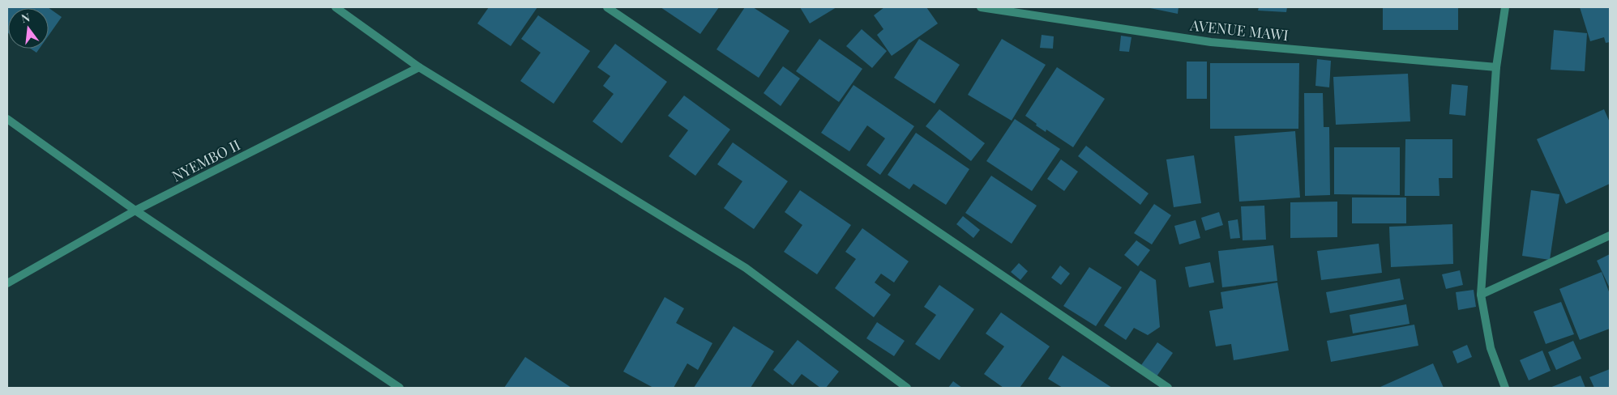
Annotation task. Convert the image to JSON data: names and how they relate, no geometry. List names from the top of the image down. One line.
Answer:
{"streets":{"street":["AVENUE MAWI","NYEMBO II"]},"north":"top"}
